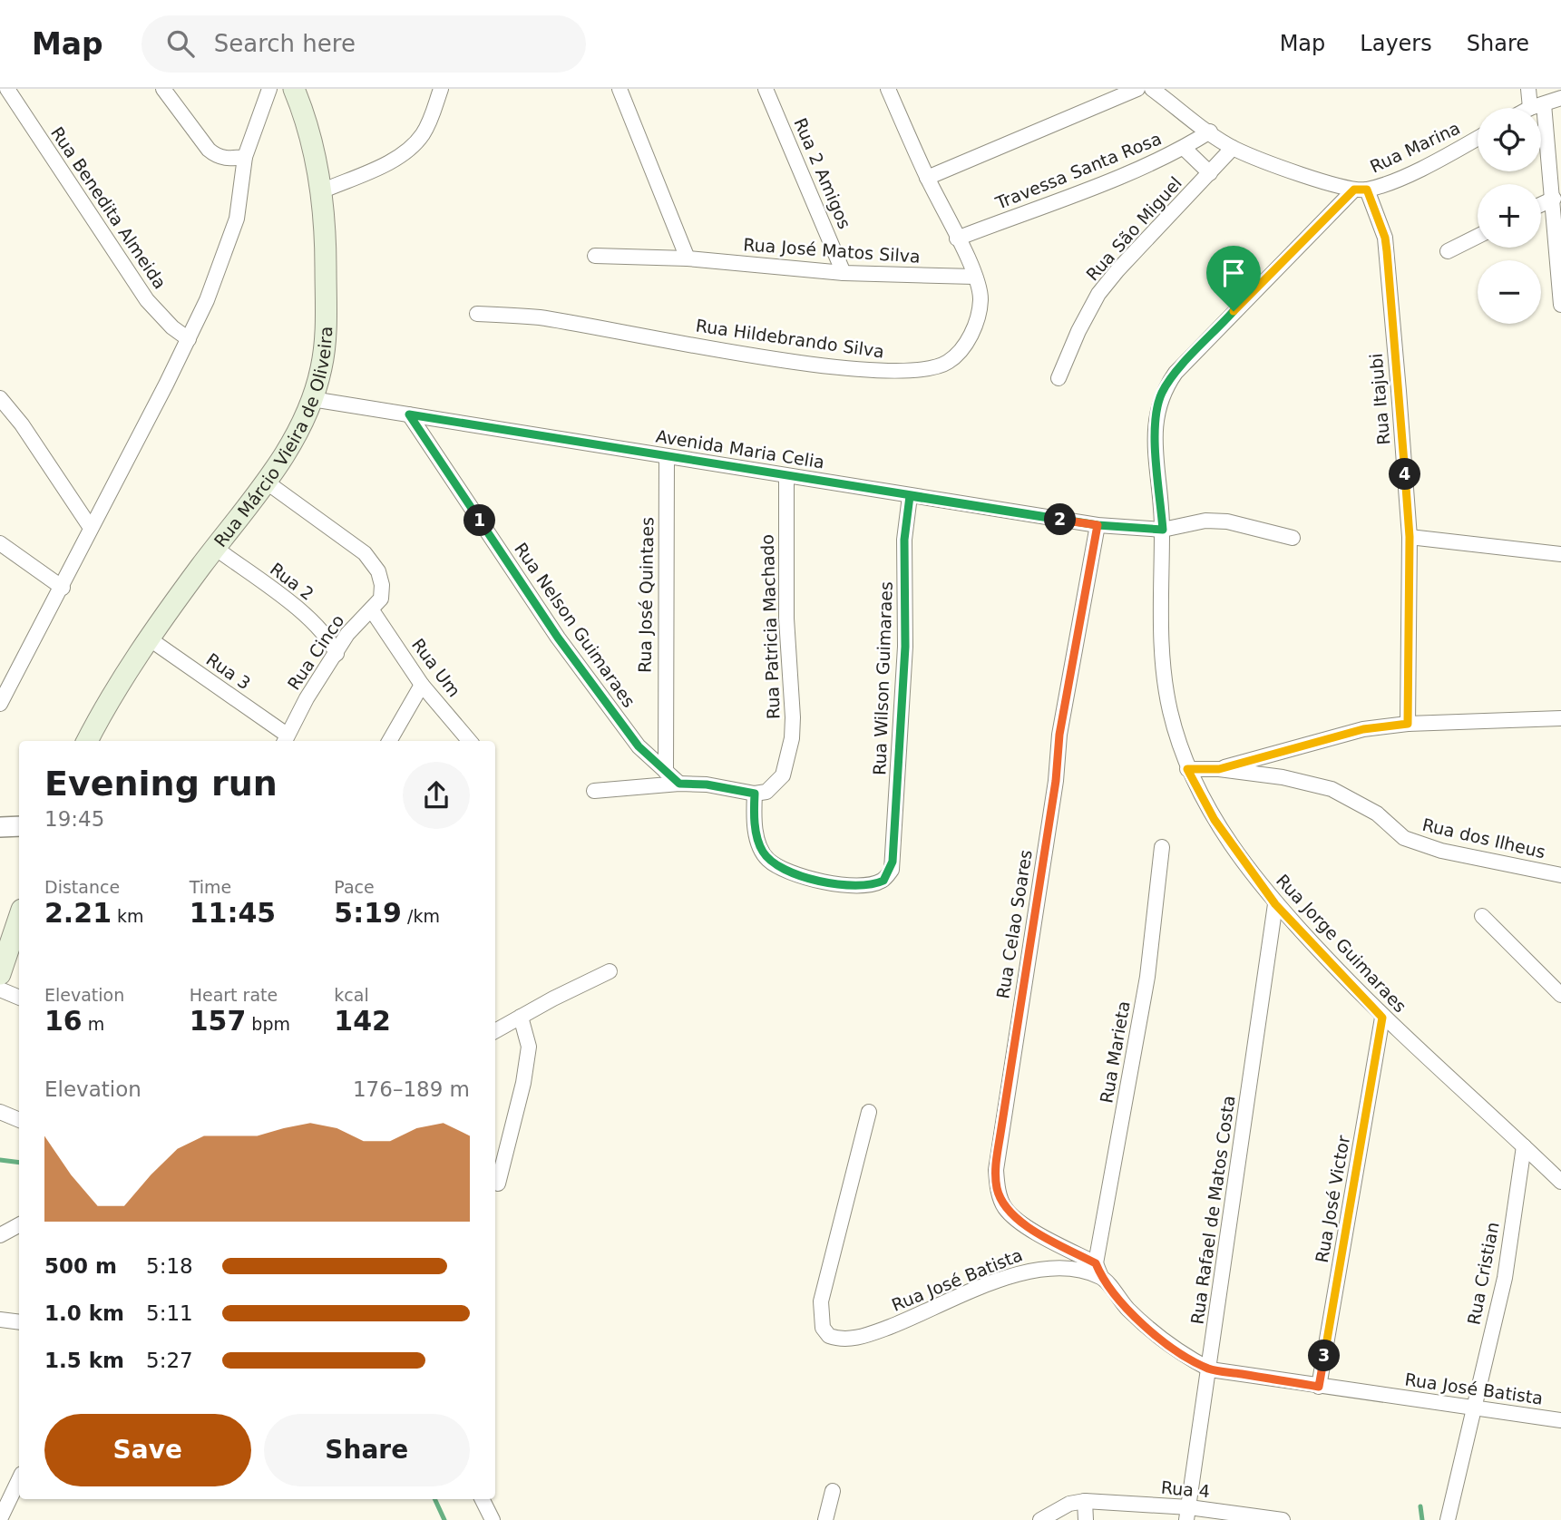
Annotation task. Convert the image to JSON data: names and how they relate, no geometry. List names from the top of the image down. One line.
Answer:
{"streets":{"main road":["Rua Márcio Vieira de Oliveira"],"street":["Rua Marina","Travessa Santa Rosa","Rua 2 Amigos","Rua Benedita Almeida","Rua São Miguel","Rua José Matos Silva","Rua Hildebrando Silva","Rua Itajubi","Avenida Maria Celia","Rua 2","Rua José Quintaes","Rua Nelson Guimaraes","Rua Patricia Machado","Rua Cinco","Rua Um","Rua 3","Rua Wilson Guimaraes","Rua dos Ilheus","Rua Celao Soares","Rua Jorge Guimaraes","Rua Marieta","Rua José Victor","Rua Rafael de Matos Costa","Rua Cristian","Rua José Batista","Rua 4"]},"crossings":[["Rua Marina","Rua Itajubi"],["Rua Marina","Avenida Maria Celia"],["Rua Marina","Rua Jorge Guimaraes"],["Travessa Santa Rosa","Rua Hildebrando Silva"],["Rua 2 Amigos","Rua José Matos Silva"],["Rua José Matos Silva","Rua Hildebrando Silva"],["Rua Márcio Vieira de Oliveira","Avenida Maria Celia"],["Rua Márcio Vieira de Oliveira","Rua 2"],["Rua Márcio Vieira de Oliveira","Rua Cinco"],["Rua Márcio Vieira de Oliveira","Rua 3"],["Avenida Maria Celia","Rua José Quintaes"],["Avenida Maria Celia","Rua Nelson Guimaraes"],["Avenida Maria Celia","Rua Patricia Machado"],["Avenida Maria Celia","Rua Wilson Guimaraes"],["Avenida Maria Celia","Rua Celao Soares"],["Avenida Maria Celia","Rua Jorge Guimaraes"],["Rua 2","Rua Cinco"],["Rua José Quintaes","Rua Nelson Guimaraes"],["Rua Patricia Machado","Rua Wilson Guimaraes"],["Rua Cinco","Rua Um"],["Rua Cinco","Rua 3"],["Rua dos Ilheus","Rua Jorge Guimaraes"],["Rua Celao Soares","Rua Marieta"],["Rua Celao Soares","Rua José Batista"],["Rua Jorge Guimaraes","Rua José Victor"],["Rua Jorge Guimaraes","Rua Rafael de Matos Costa"],["Rua Jorge Guimaraes","Rua Cristian"],["Rua Marieta","Rua José Batista"],["Rua José Victor","Rua José Batista"],["Rua Rafael de Matos Costa","Rua José Batista"],["Rua Rafael de Matos Costa","Rua 4"],["Rua Cristian","Rua José Batista"]],"page":{"header":"Map","search":"Search here","nav":["Map","Layers","Share"],"map_buttons":["+","−"],"pins":["4","2","1","3"],"heading":["Evening run","19:45"],"stats":[["Distance","2.21 km"],["Time","11:45"],["Pace","5:19 /km"],["Elevation","16 m"],["Heart rate","157 bpm"],["kcal","142"]],"chart":["Elevation","176–189 m"],"list":[{"name":"500 m","note":"5:18"},{"name":"1.0 km","note":"5:11"},{"name":"1.5 km","note":"5:27"}],"buttons":["Save","Share"]}}
